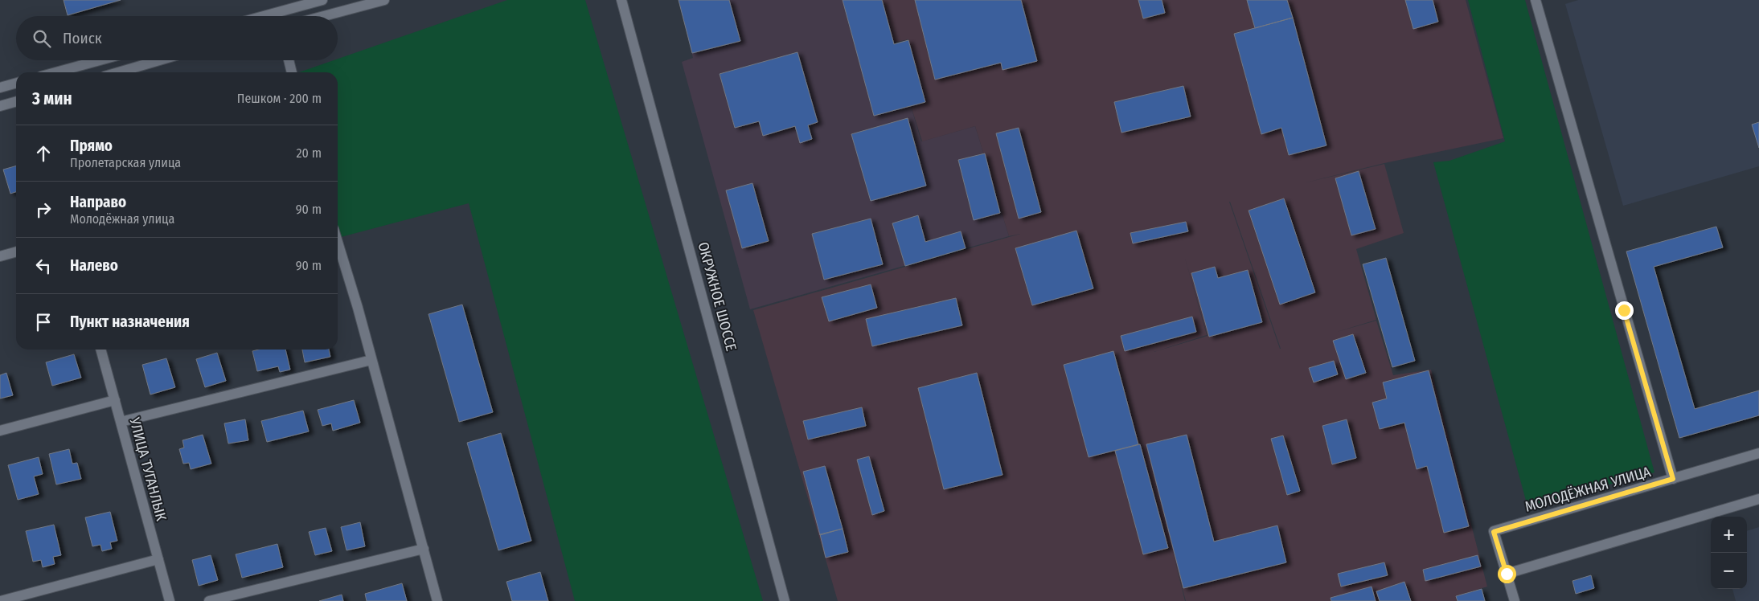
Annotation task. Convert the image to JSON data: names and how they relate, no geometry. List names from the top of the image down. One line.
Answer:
{"streets":{"street":["ОКРУЖНОЕ ШОССЕ","УЛИЦА ТУГАНЛЫК","МОЛОДЁЖНАЯ УЛИЦА"]},"page":{"search":"Поиск","heading":["3 мин","Пешком · 200 m"],"list":[["Прямо","Пролетарская улица","20 m"],["Направо","Молодёжная улица","90 m"],["Налево","90 m"],"Пункт назначения"],"map_buttons":["+","−"]}}
